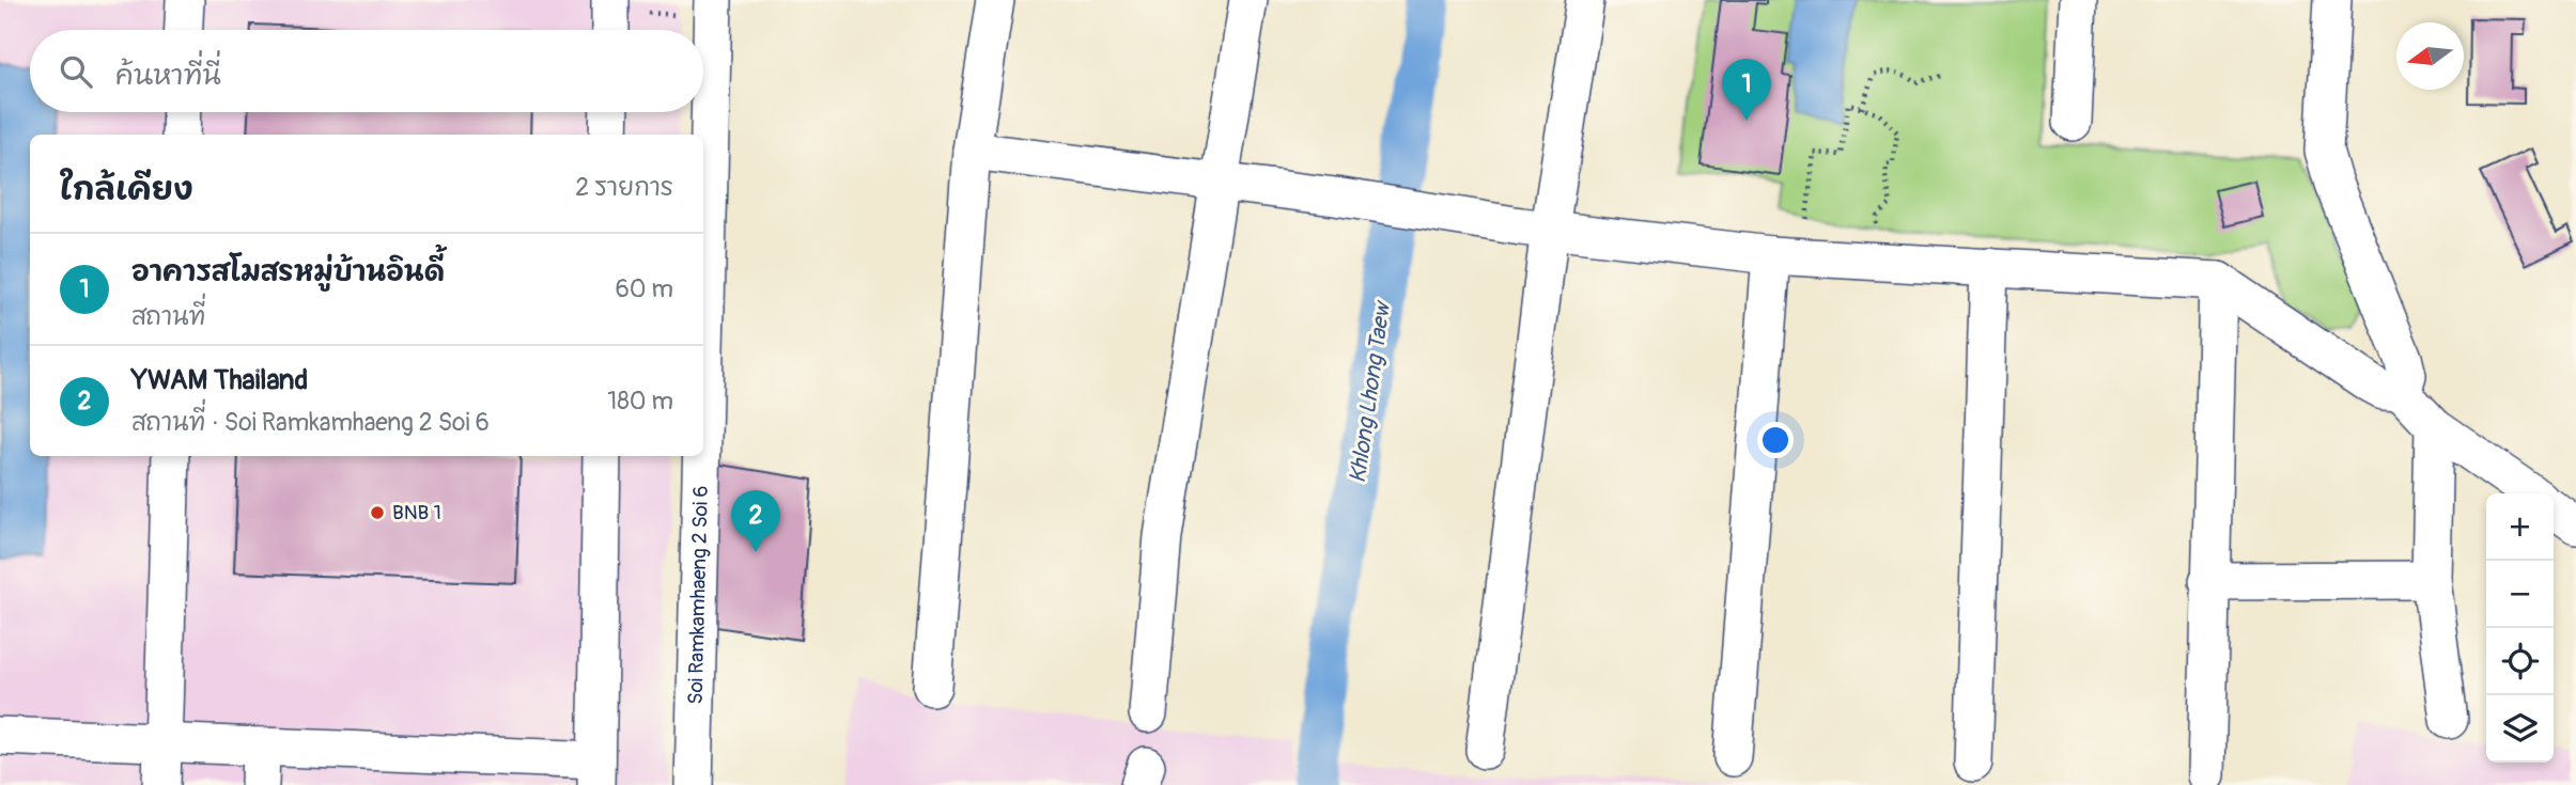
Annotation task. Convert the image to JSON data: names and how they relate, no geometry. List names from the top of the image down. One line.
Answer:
{"streets":{"street":["Soi Ramkamhaeng 2 Soi 6"]},"water":["Khlong Lhong Taew"],"places":["BNB 1"],"north":"left","page":{"search":"ค้นหาที่นี่","pins":["1","2"],"heading":["ใกล้เคียง","2 รายการ"],"list":[{"mark":"1","name":"อาคารสโมสรหมู่บ้านอินดี้","note":"สถานที่","value":"60 m"},{"mark":"2","name":"YWAM Thailand","note":"สถานที่ · Soi Ramkamhaeng 2 Soi 6","value":"180 m"}],"map_buttons":["+","−"]}}
